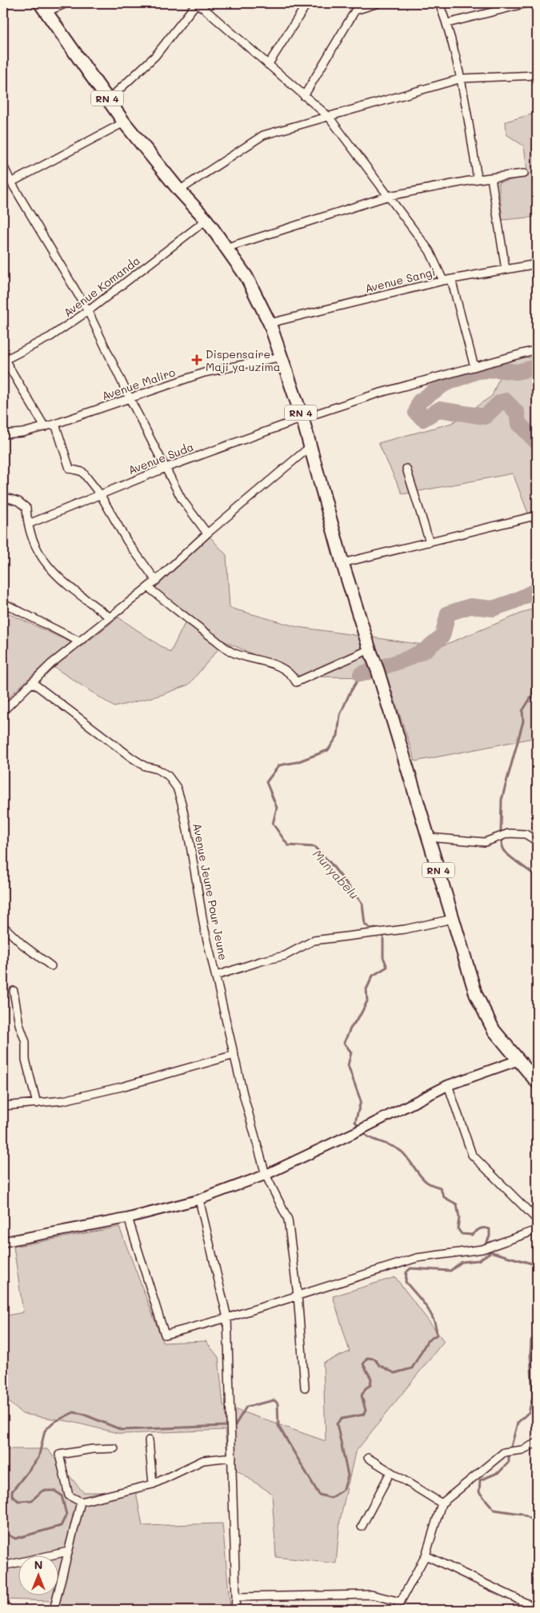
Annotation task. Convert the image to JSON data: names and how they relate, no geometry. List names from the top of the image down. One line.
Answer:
{"streets":{"highway":["RN 4"],"street":["Avenue Sangi","Avenue Komanda","Avenue Maliro","Avenue Suda","Avenue Jeune Pour Jeune"]},"crossings":[["RN 4","Avenue Sangi"],["RN 4","Avenue Komanda"],["RN 4","Avenue Maliro"],["RN 4","Avenue Suda"]],"water":["Munyabelu"],"places":{"health":["Dispensaire Maji ya uzima"]},"north":"top"}
